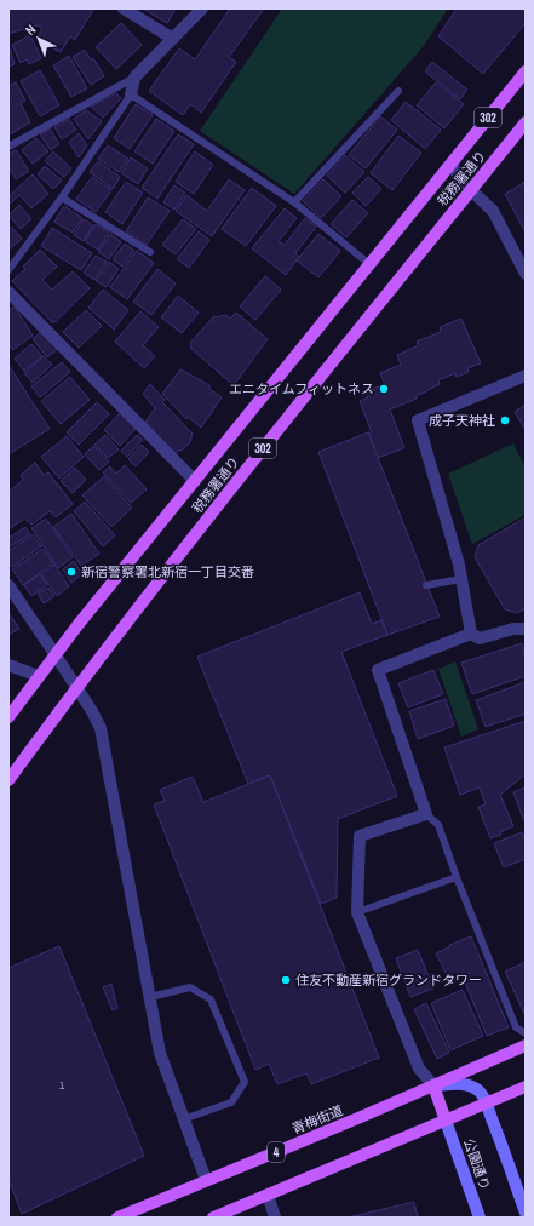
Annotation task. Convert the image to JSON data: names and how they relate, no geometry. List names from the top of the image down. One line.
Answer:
{"streets":{"main road":["302","税務署通り","青梅街道","4","公園通り"]},"places":["エニタイムフィットネス","成子天神社","新宿警察署北新宿一丁目交番","住友不動産新宿グランドタワー"],"house_numbers":["1"],"north":"top left"}
